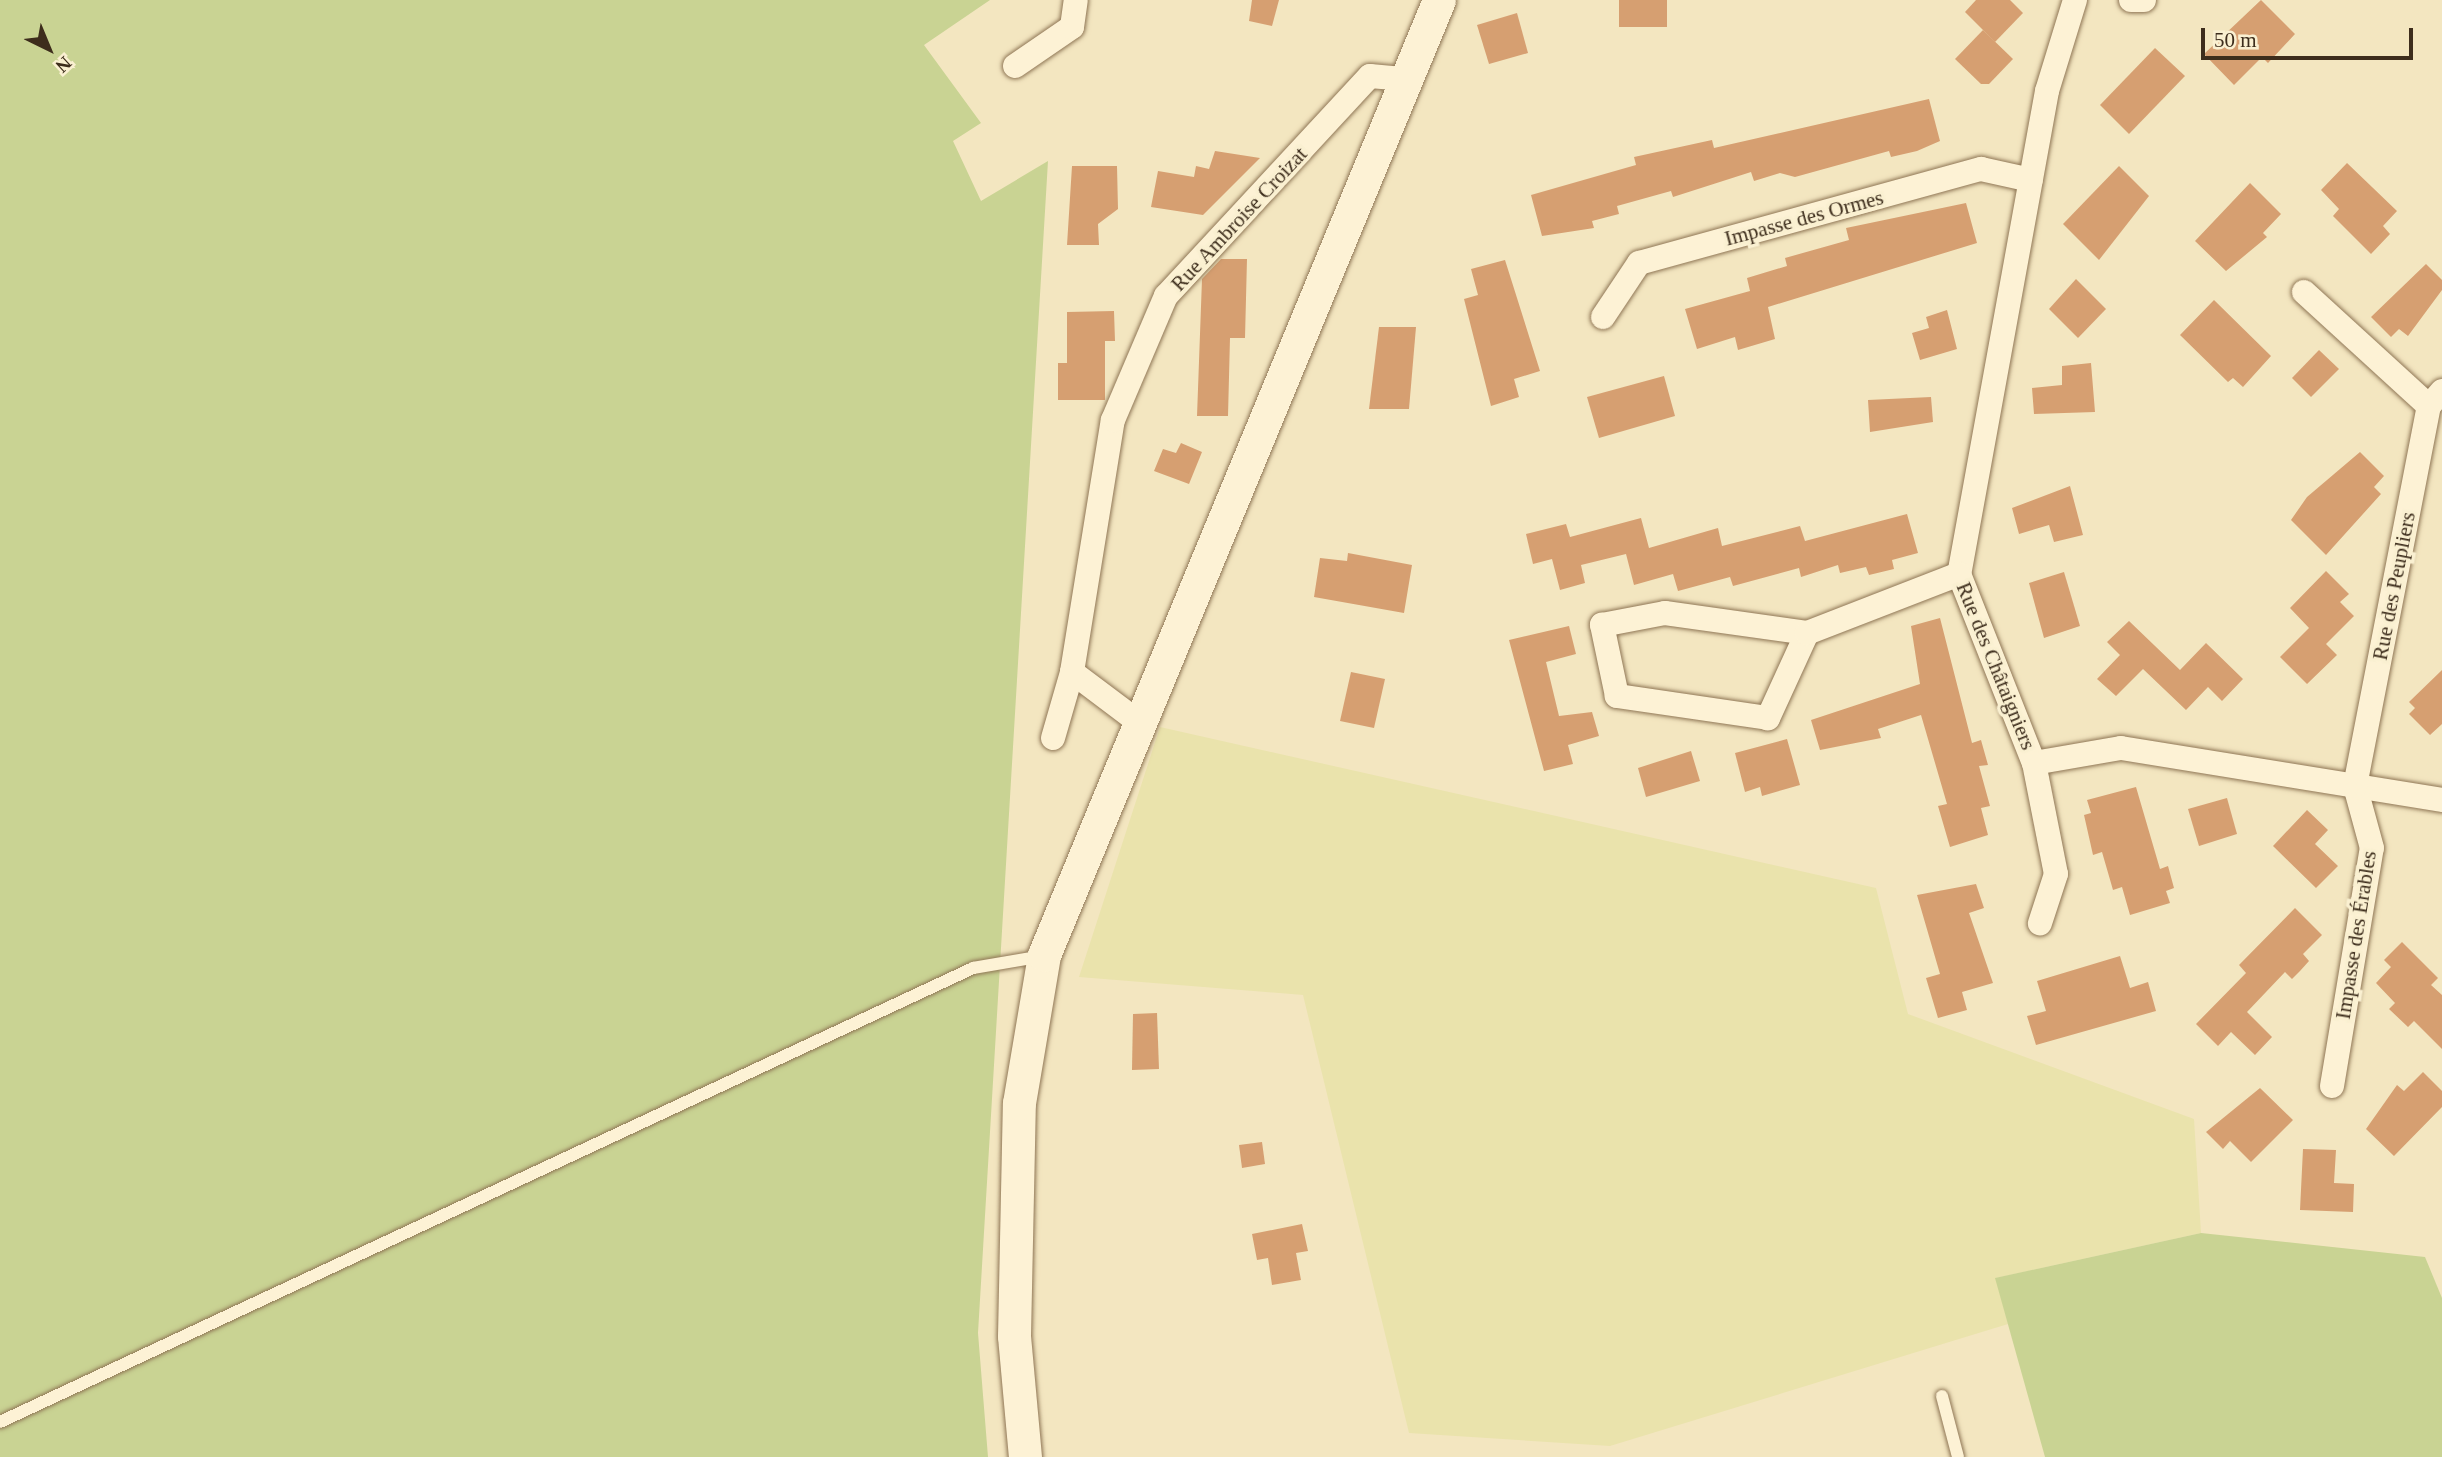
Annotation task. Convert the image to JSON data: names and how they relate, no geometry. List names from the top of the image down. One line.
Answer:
{"streets":{"street":["Impasse des Ormes","Rue Ambroise Croizat","Rue des Peupliers","Rue des Châtaigniers","Impasse des Érables"]},"crossings":[["Impasse des Ormes","Rue des Châtaigniers"],["Rue des Peupliers","Rue des Châtaigniers"],["Rue des Peupliers","Impasse des Érables"],["Rue des Châtaigniers","Impasse des Érables"]],"scale_bar":"50 m","north":"bottom right"}
